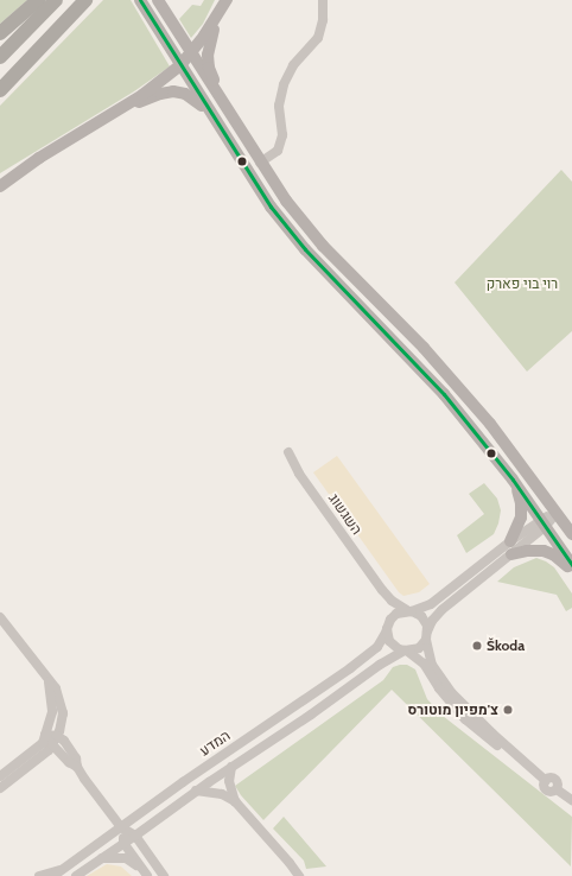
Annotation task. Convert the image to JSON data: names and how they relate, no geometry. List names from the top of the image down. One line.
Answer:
{"streets":{"street":["השגשוג","המדע"]},"crossings":[["השגשוג","המדע"]],"parks":["רוי בוי פארק"],"places":["Škoda","צ'מפיון מוטורס"]}
